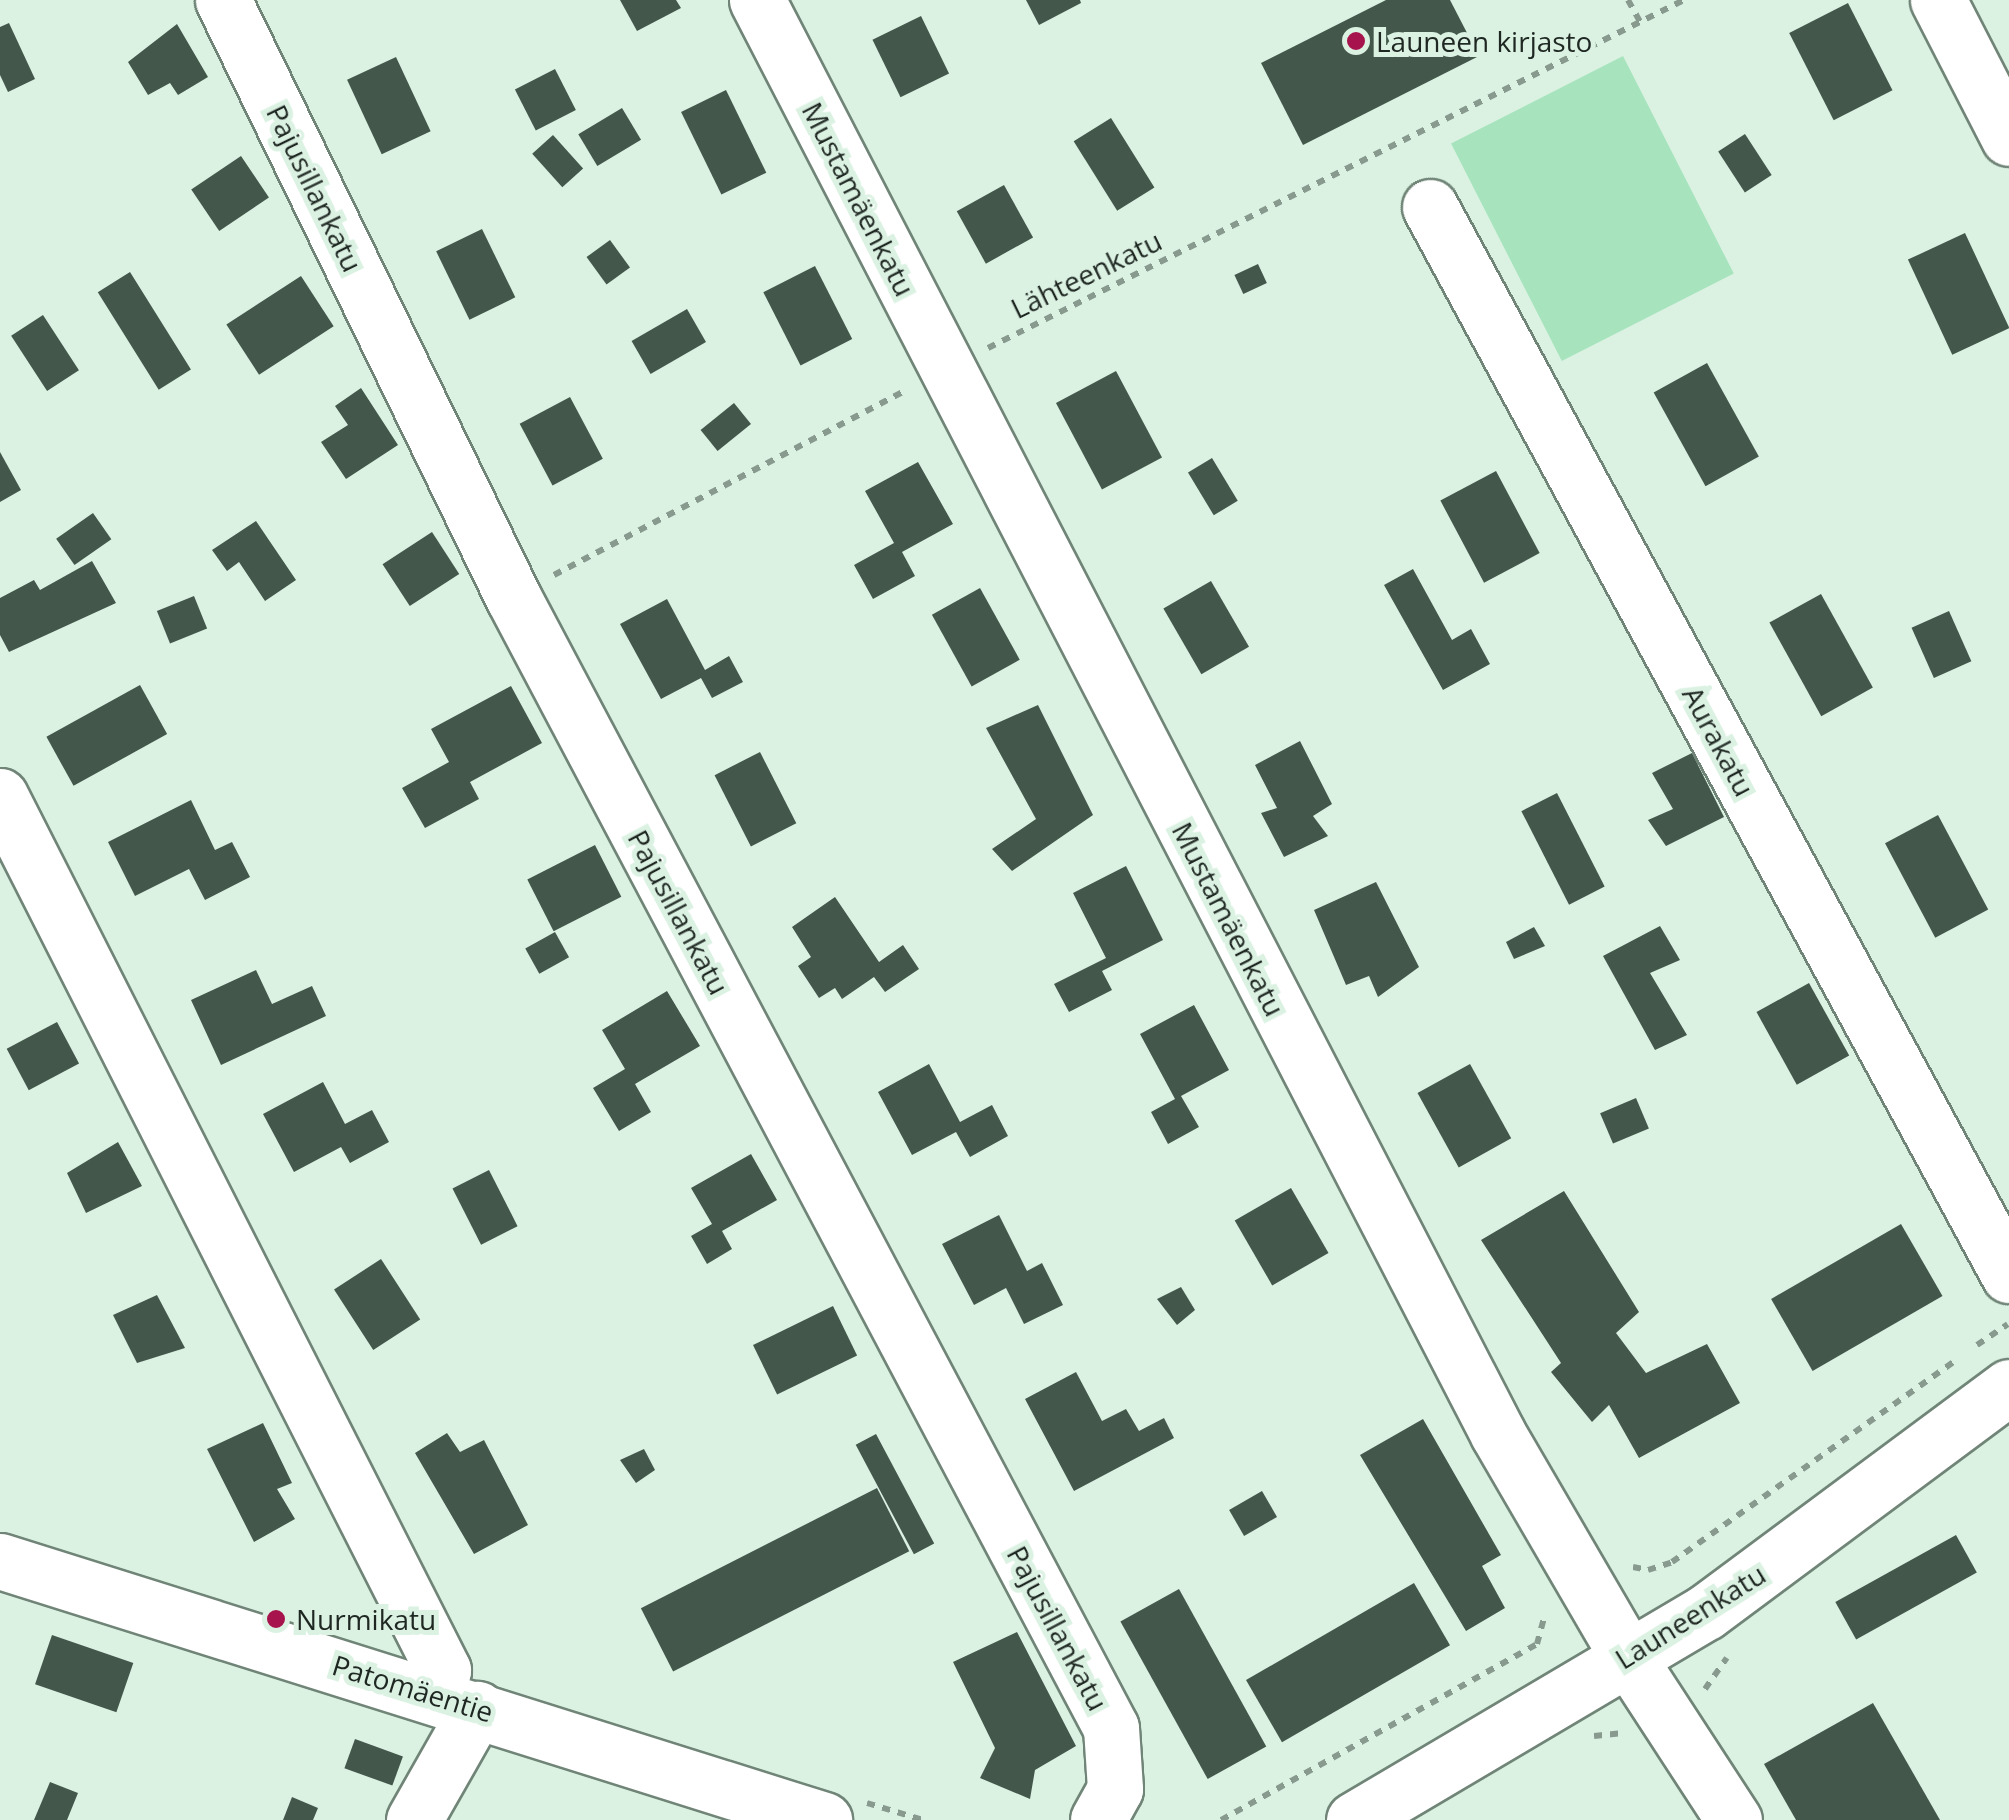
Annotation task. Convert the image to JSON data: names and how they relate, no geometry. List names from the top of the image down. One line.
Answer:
{"streets":{"street":["Pajusillankatu","Mustamäenkatu","Aurakatu","Launeenkatu","Patomäentie"],"path":["Lähteenkatu"]},"crossings":[["Pajusillankatu","Lähteenkatu"],["Mustamäenkatu","Lähteenkatu"],["Mustamäenkatu","Launeenkatu"]],"places":["Launeen kirjasto","Nurmikatu"]}
